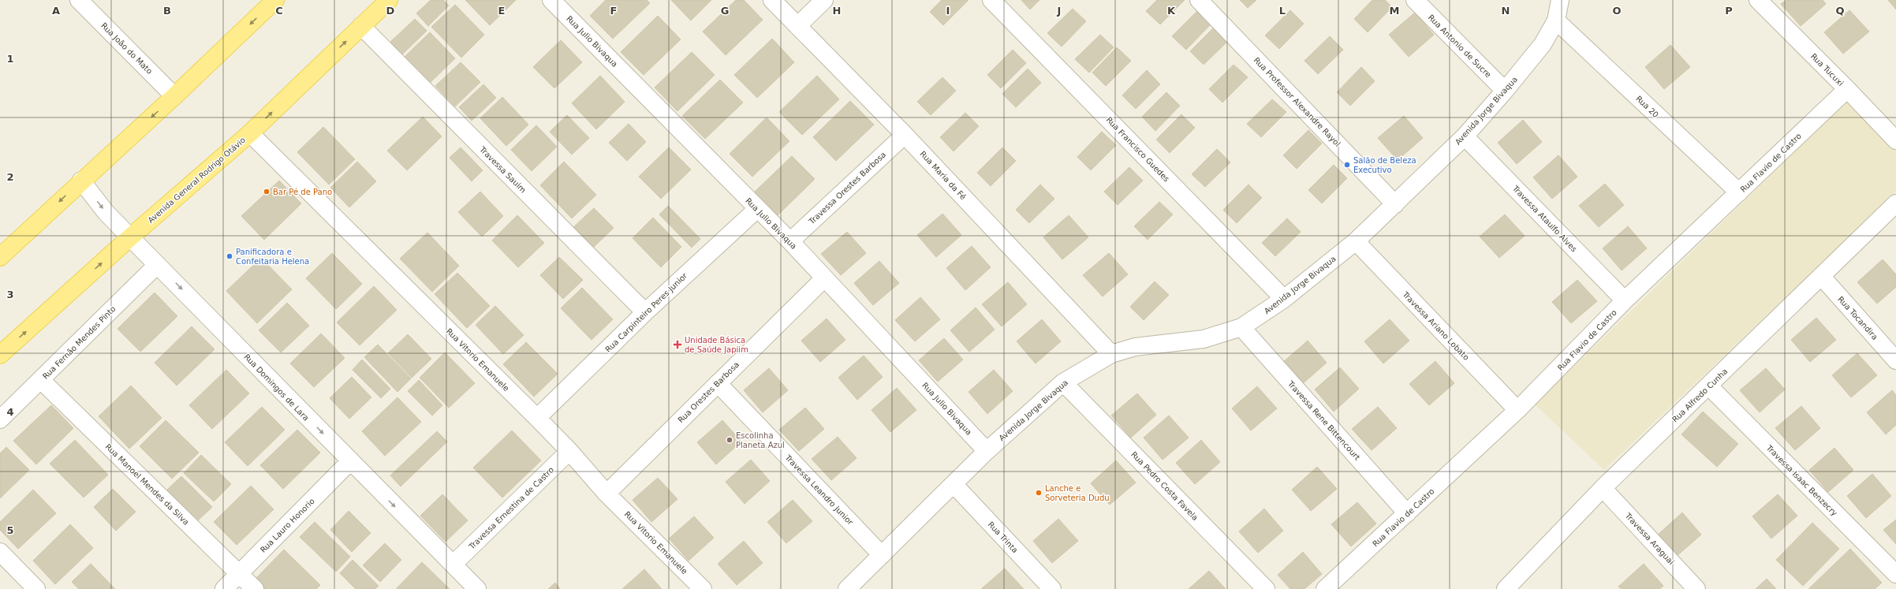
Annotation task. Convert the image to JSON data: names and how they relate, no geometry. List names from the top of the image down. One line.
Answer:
{"streets":{"main road":["Avenida General Rodrigo Otávio"],"street":["Rua Julio Bivaqua","Rua Antonio de Sucre","Rua João do Mato","Rua Tucuxi","Rua Professor Alexandre Rayol","Rua 20","Avenida Jorge Bivaqua","Rua Francisco Guedes","Rua Flavio de Castro","Travessa Sauim","Rua Maria da Fé","Travessa Orestes Barbosa","Travessa Ataulfo Alves","Rua Carpinteiro Peres Junior","Rua Tocandira","Travessa Ariano Lobato","Rua Fernão Mendes Pinto","Rua Vitorio Emanuele","Rua Domingos de Lara","Rua Orestes Barbosa","Rua Alfredo Cunha","Travessa Rene Bittencourt","Travessa Isaac Benzecry","Rua Manoel Mendes da Silva","Rua Pedro Costa Favela","Travessa Leandro Junior","Travessa Ernestina de Castro","Rua Lauro Honorio","Rua Trinta","Travessa Araguai"]},"crossings":[["Rua Julio Bivaqua","Avenida Jorge Bivaqua"],["Rua Julio Bivaqua","Travessa Orestes Barbosa"],["Rua Julio Bivaqua","Rua Carpinteiro Peres Junior"],["Rua Julio Bivaqua","Rua Orestes Barbosa"],["Rua Antonio de Sucre","Avenida Jorge Bivaqua"],["Rua Tucuxi","Rua Flavio de Castro"],["Rua Professor Alexandre Rayol","Avenida Jorge Bivaqua"],["Rua 20","Avenida Jorge Bivaqua"],["Rua 20","Rua Flavio de Castro"],["Avenida Jorge Bivaqua","Rua Francisco Guedes"],["Avenida Jorge Bivaqua","Rua Maria da Fé"],["Avenida Jorge Bivaqua","Travessa Ataulfo Alves"],["Avenida Jorge Bivaqua","Travessa Ariano Lobato"],["Avenida Jorge Bivaqua","Travessa Rene Bittencourt"],["Avenida Jorge Bivaqua","Rua Pedro Costa Favela"],["Avenida Jorge Bivaqua","Travessa Leandro Junior"],["Avenida Jorge Bivaqua","Rua Trinta"],["Rua Flavio de Castro","Travessa Ataulfo Alves"],["Rua Flavio de Castro","Travessa Ariano Lobato"],["Rua Flavio de Castro","Travessa Rene Bittencourt"],["Travessa Sauim","Avenida General Rodrigo Otávio"],["Travessa Sauim","Rua Carpinteiro Peres Junior"],["Rua Maria da Fé","Travessa Orestes Barbosa"],["Avenida General Rodrigo Otávio","Rua Vitorio Emanuele"],["Avenida General Rodrigo Otávio","Rua Domingos de Lara"],["Rua Carpinteiro Peres Junior","Rua Vitorio Emanuele"],["Rua Tocandira","Rua Alfredo Cunha"],["Rua Fernão Mendes Pinto","Rua Domingos de Lara"],["Rua Fernão Mendes Pinto","Rua Manoel Mendes da Silva"],["Rua Vitorio Emanuele","Rua Orestes Barbosa"],["Rua Vitorio Emanuele","Travessa Ernestina de Castro"],["Rua Domingos de Lara","Travessa Ernestina de Castro"],["Rua Domingos de Lara","Rua Lauro Honorio"],["Rua Orestes Barbosa","Travessa Leandro Junior"],["Rua Alfredo Cunha","Travessa Isaac Benzecry"],["Rua Alfredo Cunha","Travessa Araguai"],["Rua Manoel Mendes da Silva","Rua Lauro Honorio"]],"one_way":["Rua Domingos de Lara"],"places":{"other":["Salão de Beleza Executivo","Bar Pé de Pano","Panificadora e Confeitaria Helena","Escolinha Planeta Azul","Lanche e Sorveteria Dudu"],"health":["Unidade Básica de Saúde Japiim"]},"grid":{"columns":["A","B","C","D","E","F","G","H","I","J","K","L","M","N","O","P","Q"],"rows":["1","2","3","4","5"]}}
